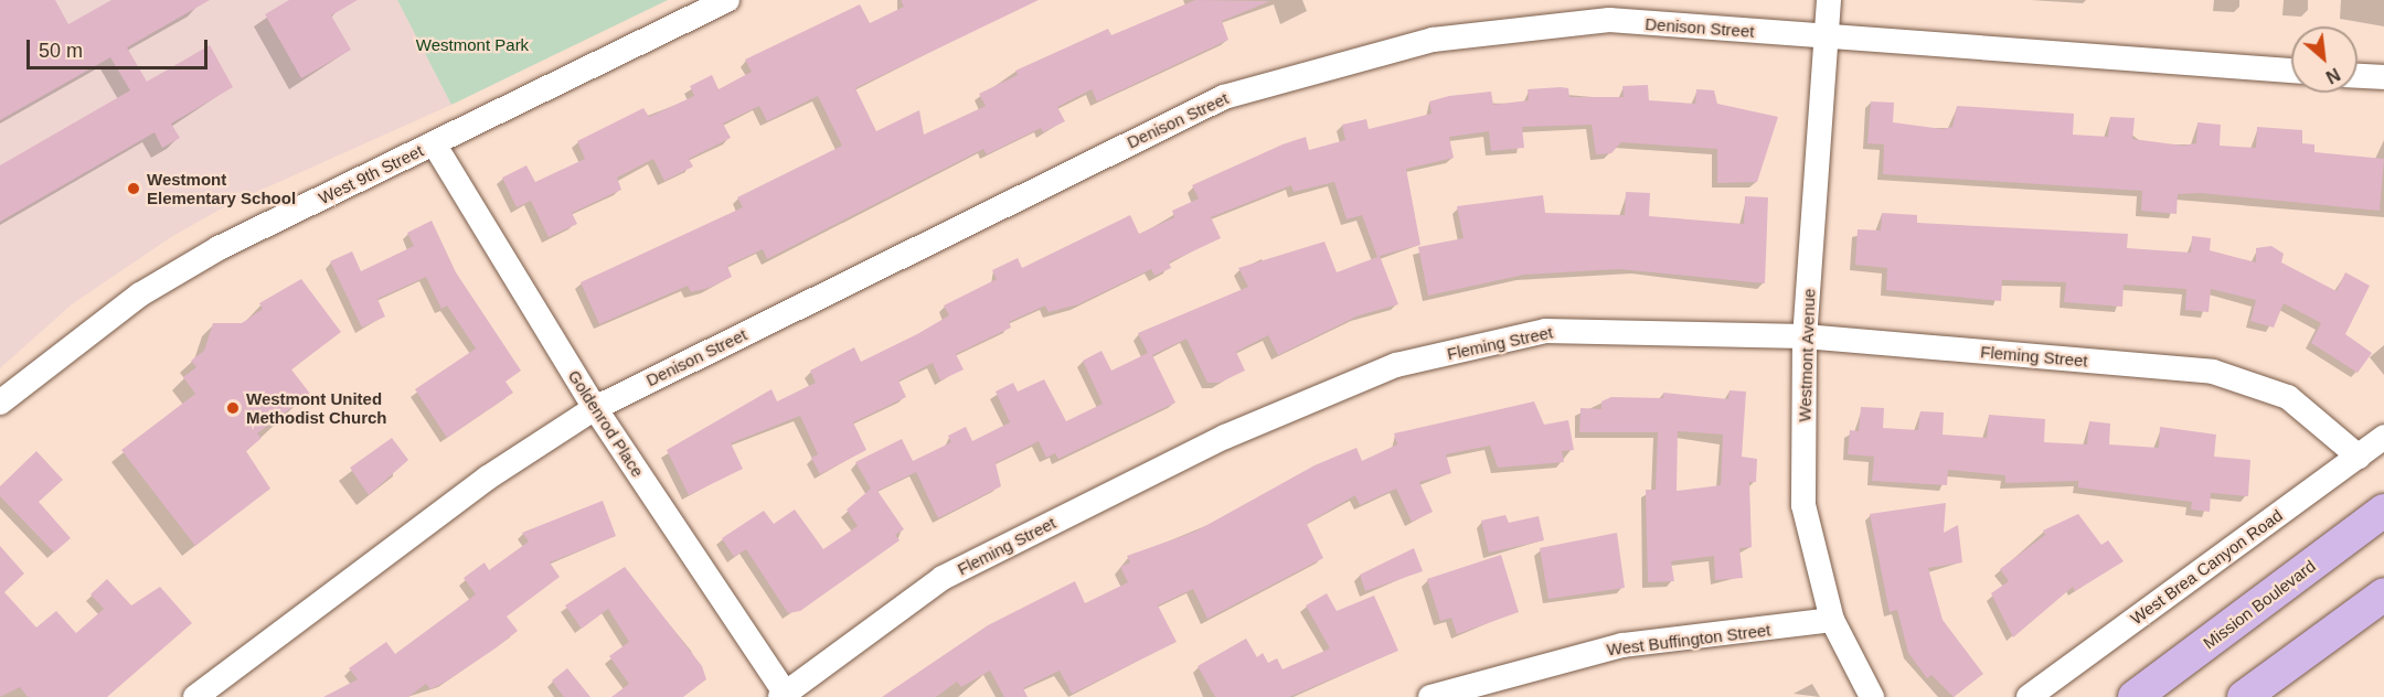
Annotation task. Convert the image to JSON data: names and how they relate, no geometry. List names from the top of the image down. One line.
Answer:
{"streets":{"main road":["Mission Boulevard"],"street":["Denison Street","West 9th Street","Fleming Street","Westmont Avenue","Goldenrod Place","West Brea Canyon Road","West Buffington Street"]},"crossings":[["Denison Street","Westmont Avenue"],["Denison Street","Goldenrod Place"],["West 9th Street","Goldenrod Place"],["Fleming Street","Westmont Avenue"],["Fleming Street","Goldenrod Place"],["Fleming Street","West Brea Canyon Road"],["Westmont Avenue","West Buffington Street"]],"parks":["Westmont Park"],"places":["Westmont Elementary School","Westmont United Methodist Church"],"scale_bar":"50 m","north":"bottom right"}
